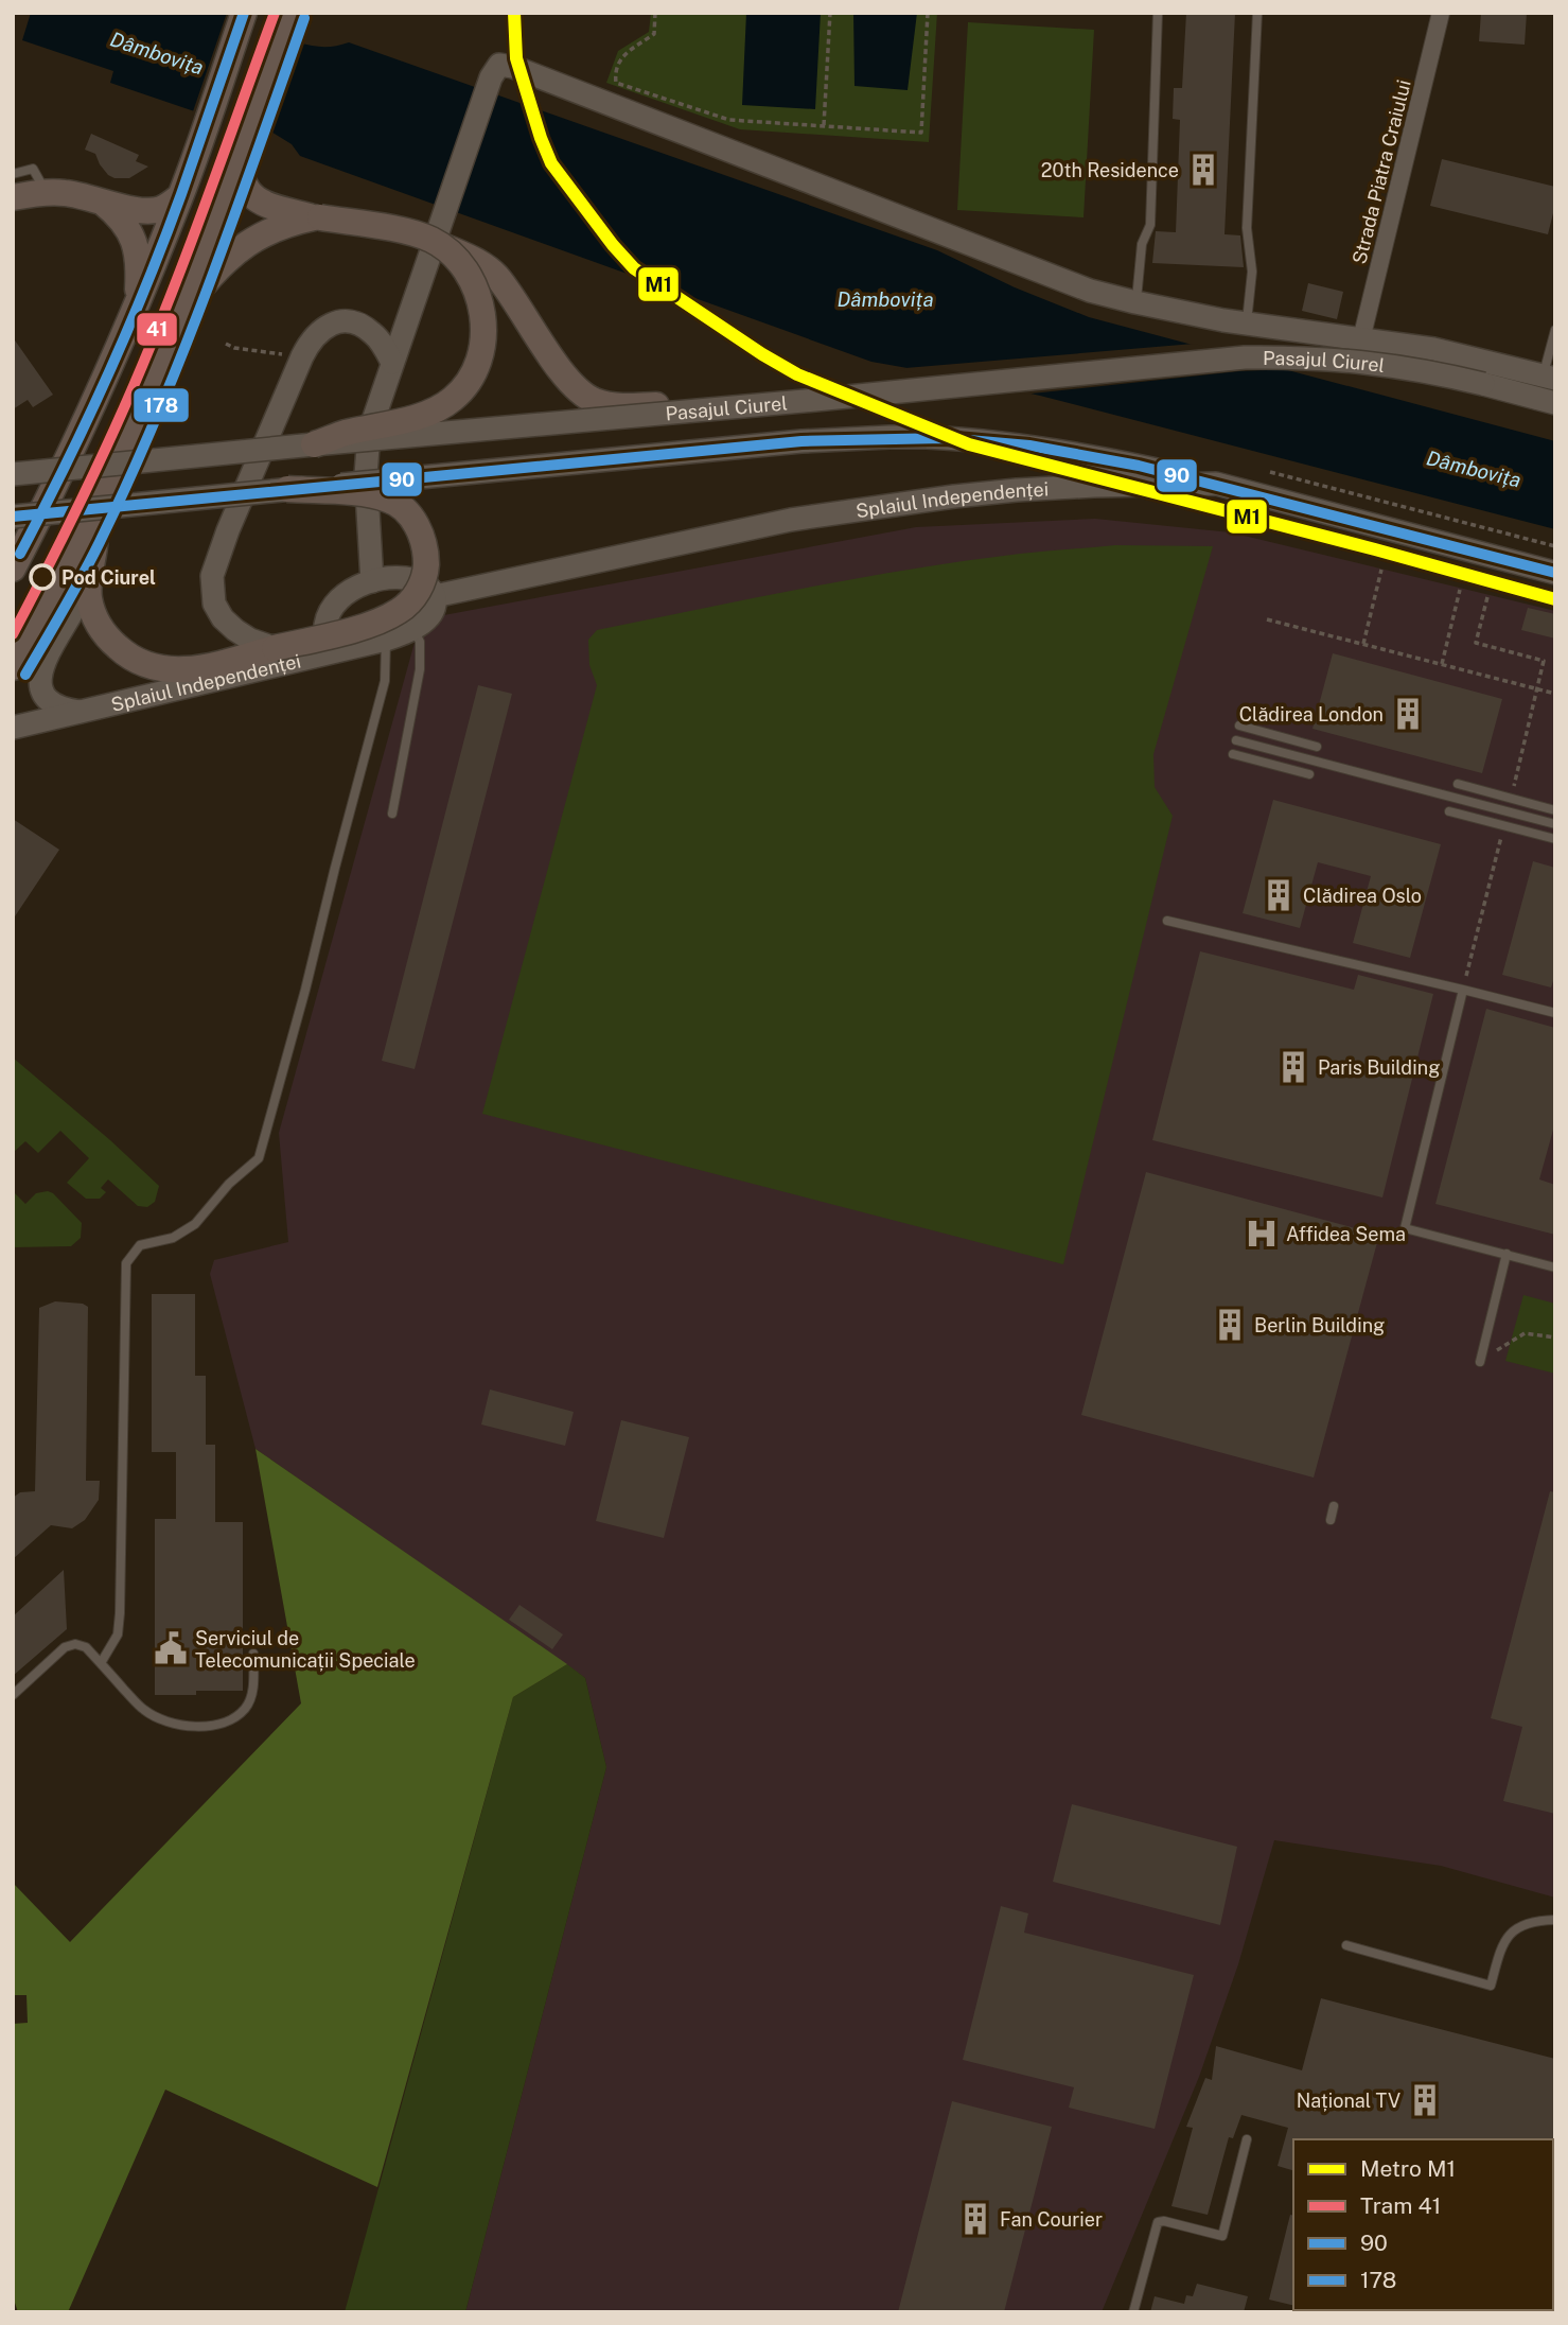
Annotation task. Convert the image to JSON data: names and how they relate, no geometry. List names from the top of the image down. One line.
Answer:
{"streets":{"main road":["Pasajul Ciurel","Splaiul Independenței"],"street":["Strada Piatra Craiului"]},"water":["Dâmbovița"],"places":{"building":["20th Residence","Clădirea London","Clădirea Oslo","Paris Building","Berlin Building","Național TV","Fan Courier"],"other":["Pod Ciurel"],"hospital":["Affidea Sema"],"public building":["Serviciul de Telecomunicații Speciale"]},"lines":["metro line M1","tram line 41","transit line 90","transit line 178"],"legend":["Metro M1","Tram 41","90","178"]}
